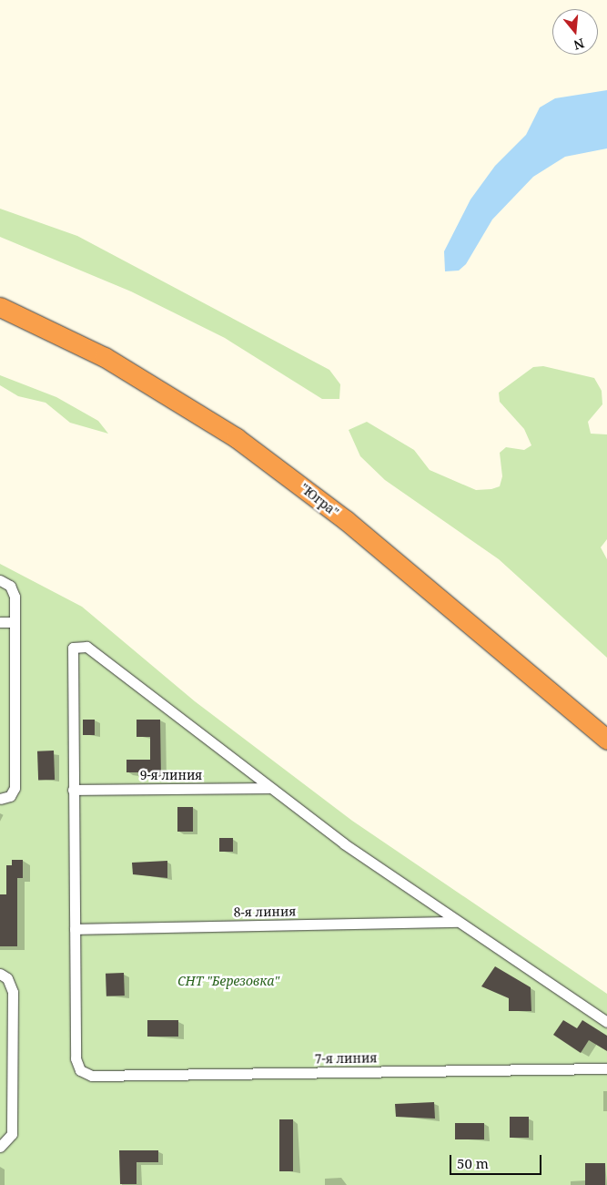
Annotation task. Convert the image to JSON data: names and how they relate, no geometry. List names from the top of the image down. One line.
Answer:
{"streets":{"highway":["\"Югра\""],"street":["9-я линия","8-я линия","7-я линия"]},"crossings":[["8-я линия","7-я линия"]],"parks":["СНТ \"Березовка\""],"scale_bar":"50 m","north":"bottom"}
